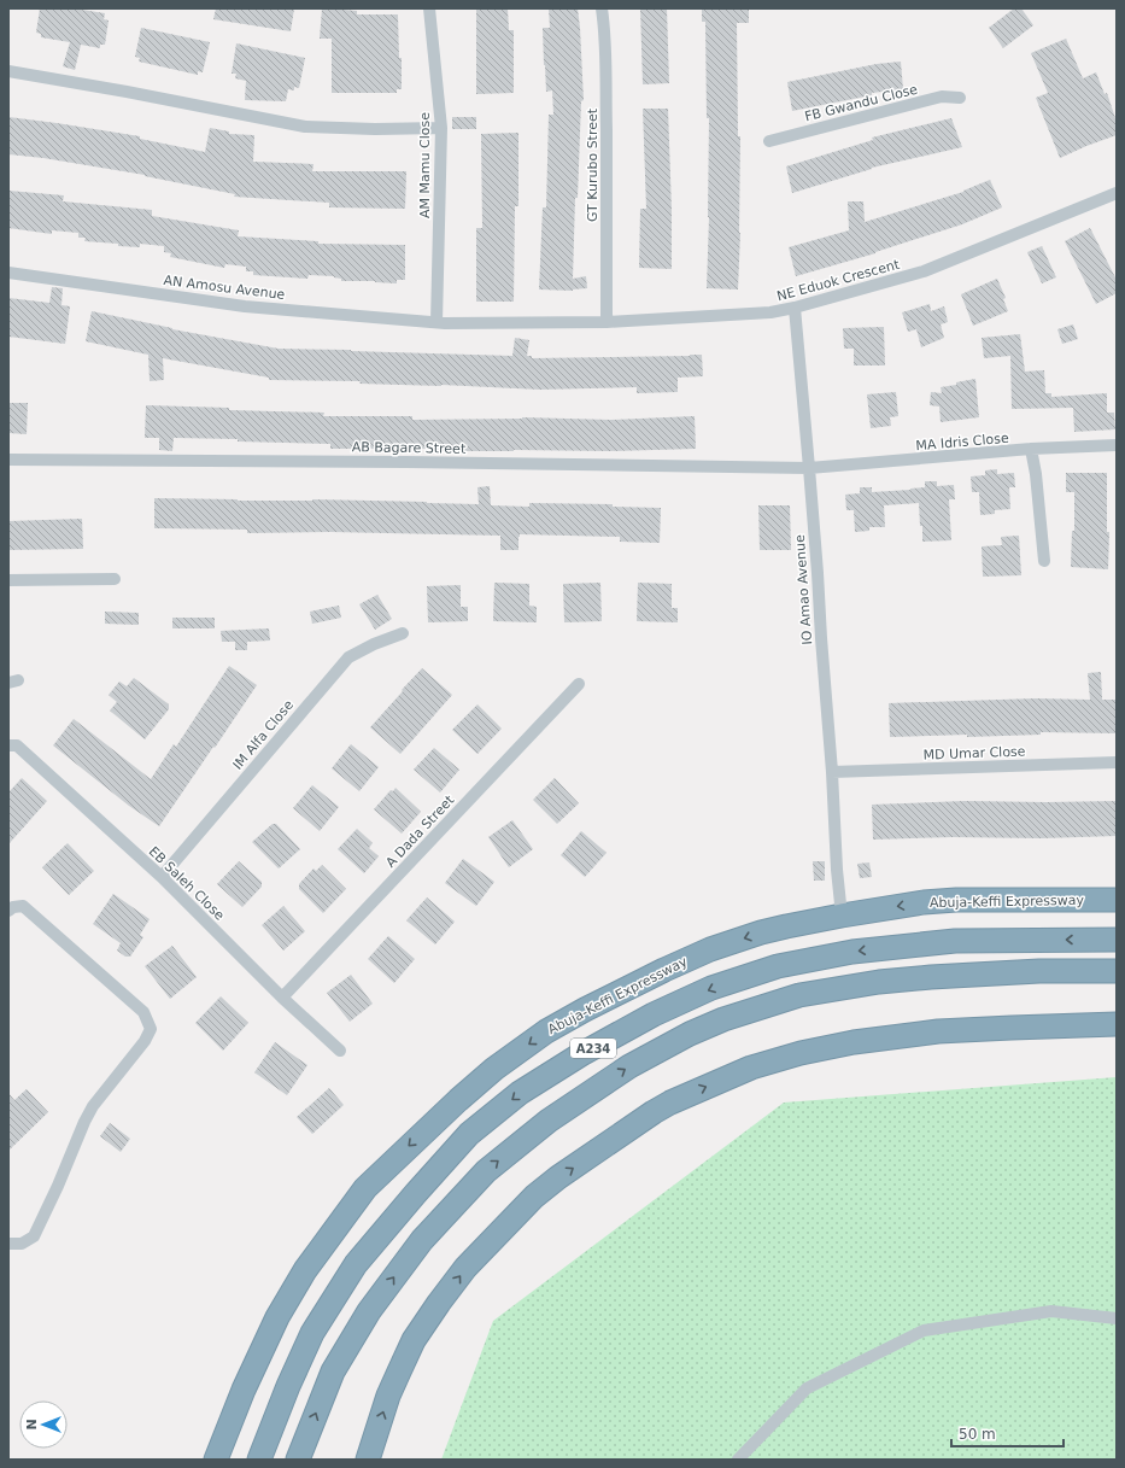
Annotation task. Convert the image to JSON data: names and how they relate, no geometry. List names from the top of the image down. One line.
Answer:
{"streets":{"highway":["Abuja-Keffi Expressway","A234"],"street":["FB Gwandu Close","AM Mamu Close","GT Kurubo Street","NE Eduok Crescent","AN Amosu Avenue","MA Idris Close","AB Bagare Street","IO Amao Avenue","IM Alfa Close","MD Umar Close","A Dada Street","EB Saleh Close"]},"crossings":[["AM Mamu Close","NE Eduok Crescent"],["AM Mamu Close","AN Amosu Avenue"],["GT Kurubo Street","NE Eduok Crescent"],["NE Eduok Crescent","AN Amosu Avenue"],["NE Eduok Crescent","IO Amao Avenue"],["MA Idris Close","AB Bagare Street"],["MA Idris Close","IO Amao Avenue"],["AB Bagare Street","IO Amao Avenue"],["IO Amao Avenue","MD Umar Close"],["IO Amao Avenue","Abuja-Keffi Expressway"],["IM Alfa Close","EB Saleh Close"],["A Dada Street","EB Saleh Close"]],"scale_bar":"50 m","north":"left"}
